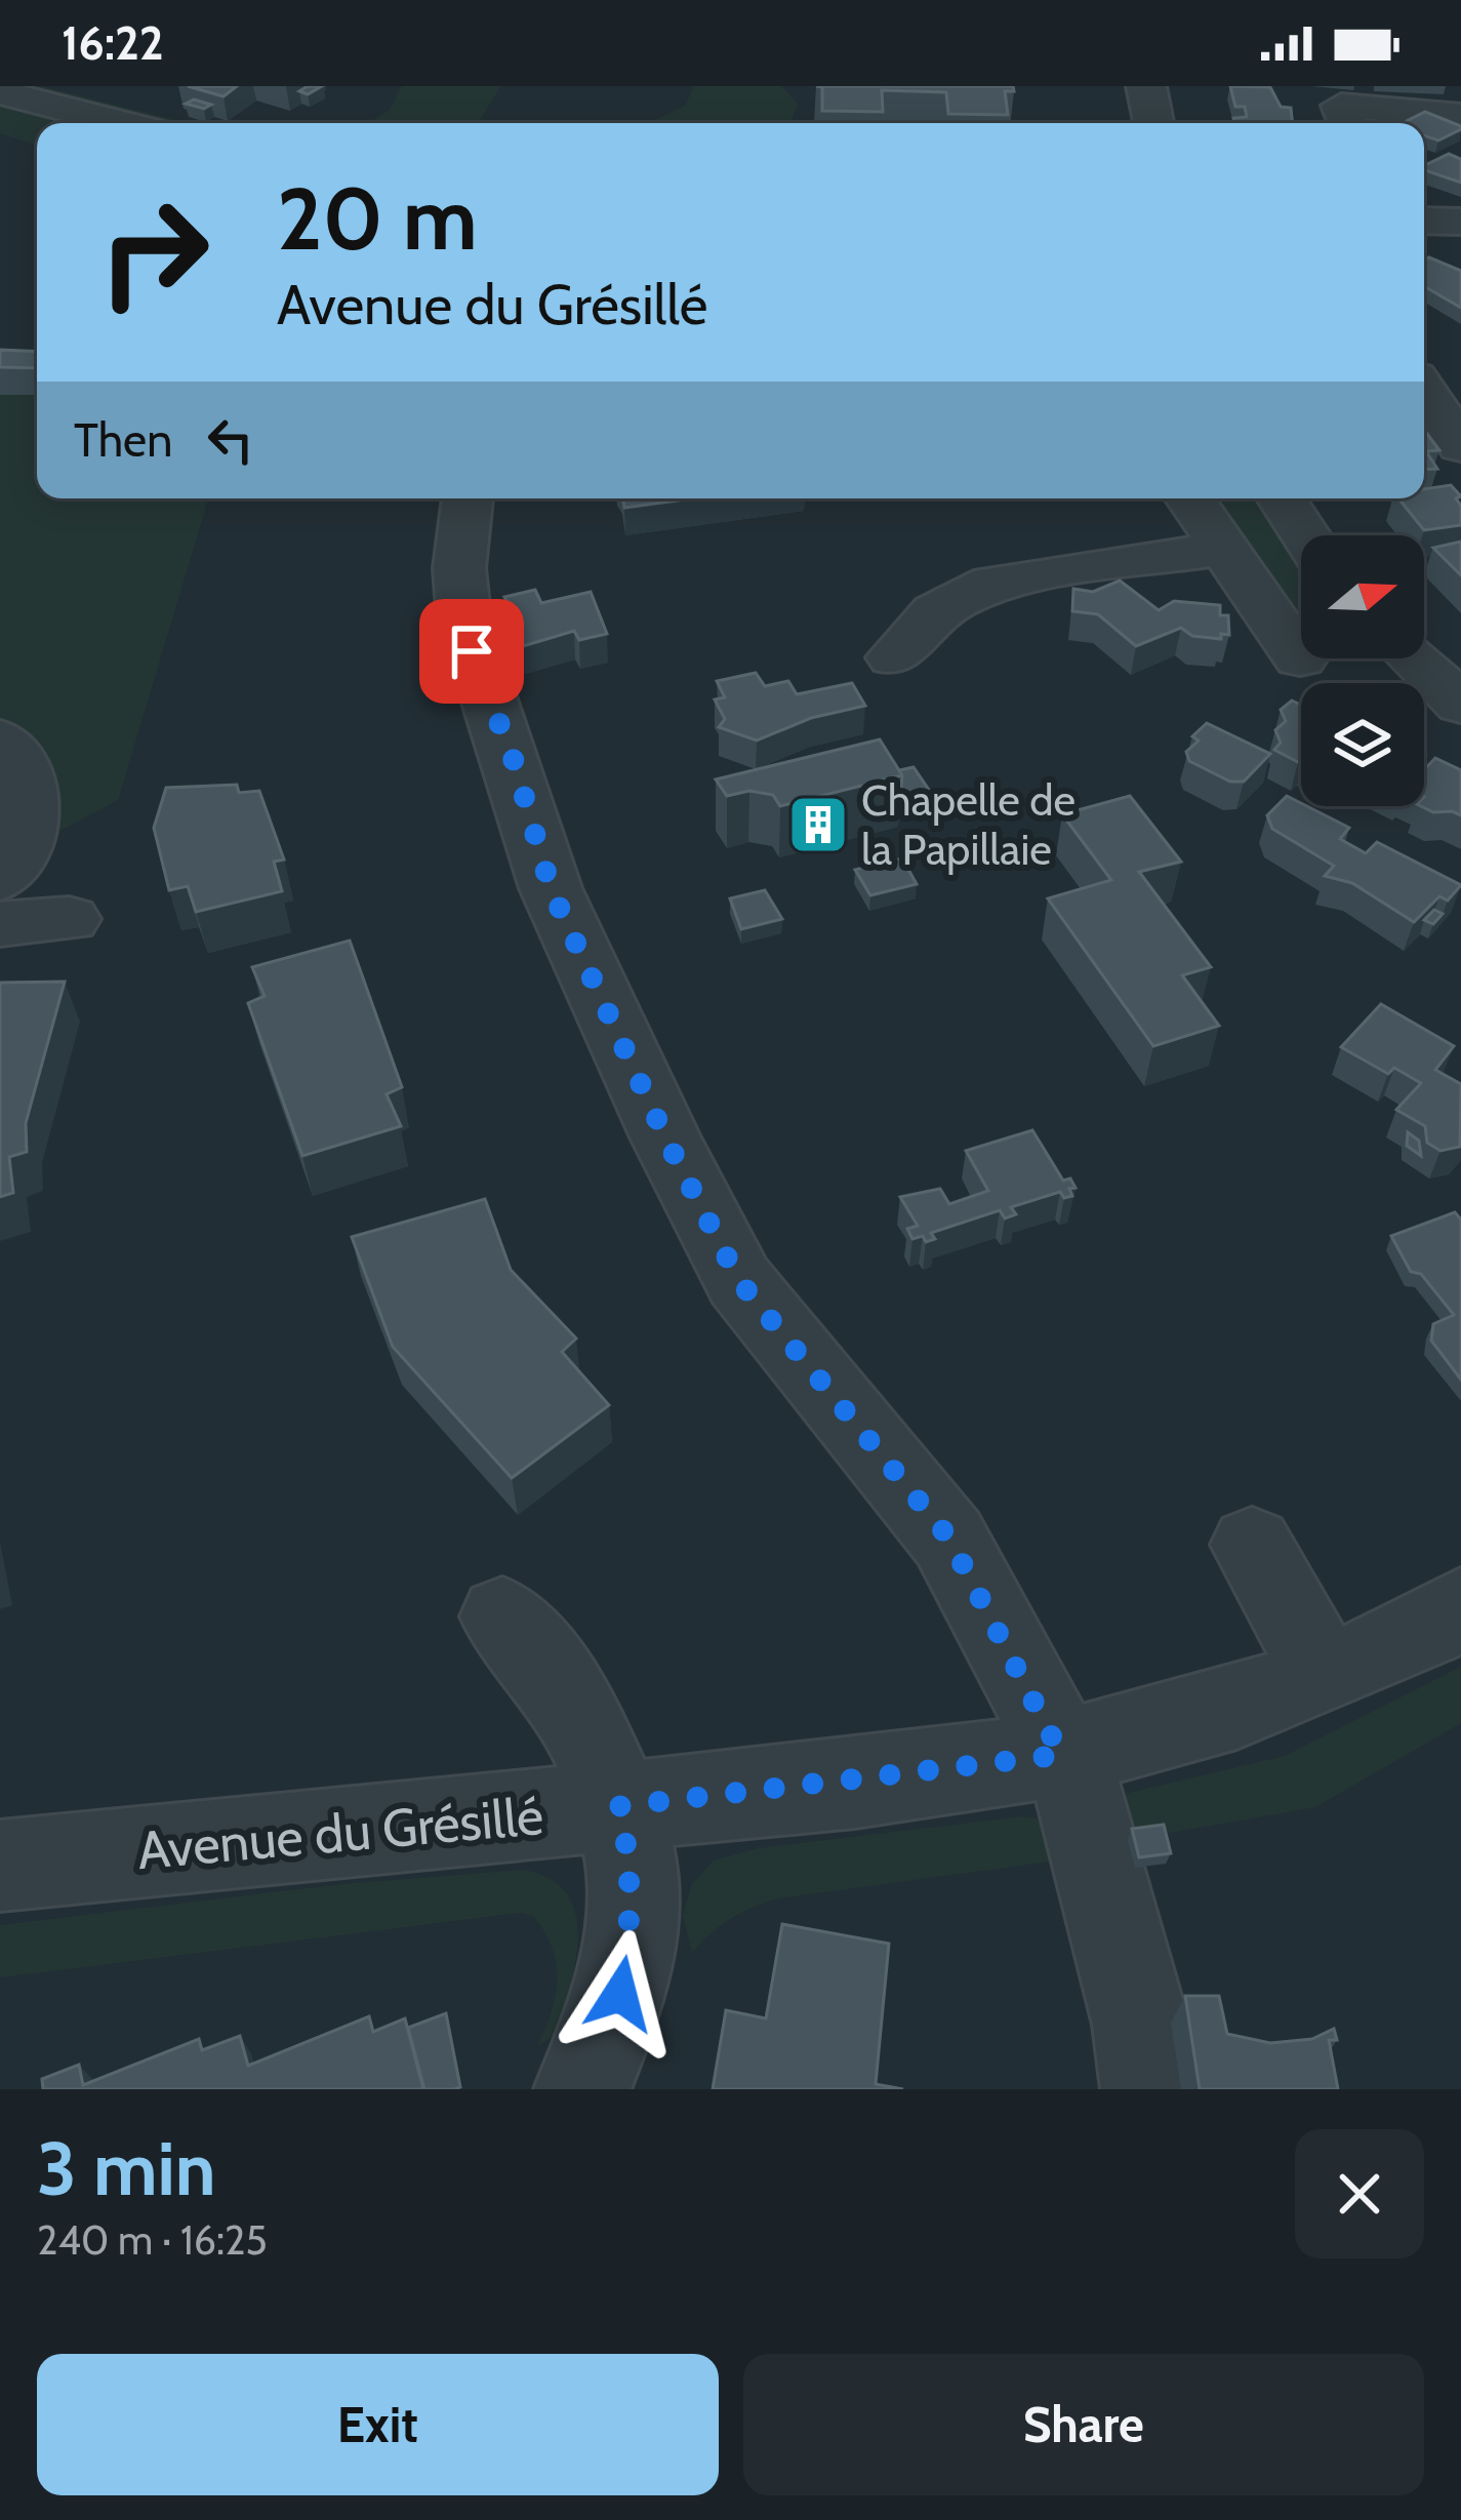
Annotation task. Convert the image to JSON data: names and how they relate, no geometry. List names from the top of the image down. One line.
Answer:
{"streets":{"street":["Avenue du Grésillé"]},"places":{"building":["Chapelle de la Papillaie"]},"north":"right","page":{"status":"16:22","turn":["20 m","Avenue du Grésillé"],"then":"Then","heading":["3 min","240 m · 16:25"],"buttons":["Exit","Share"]}}
